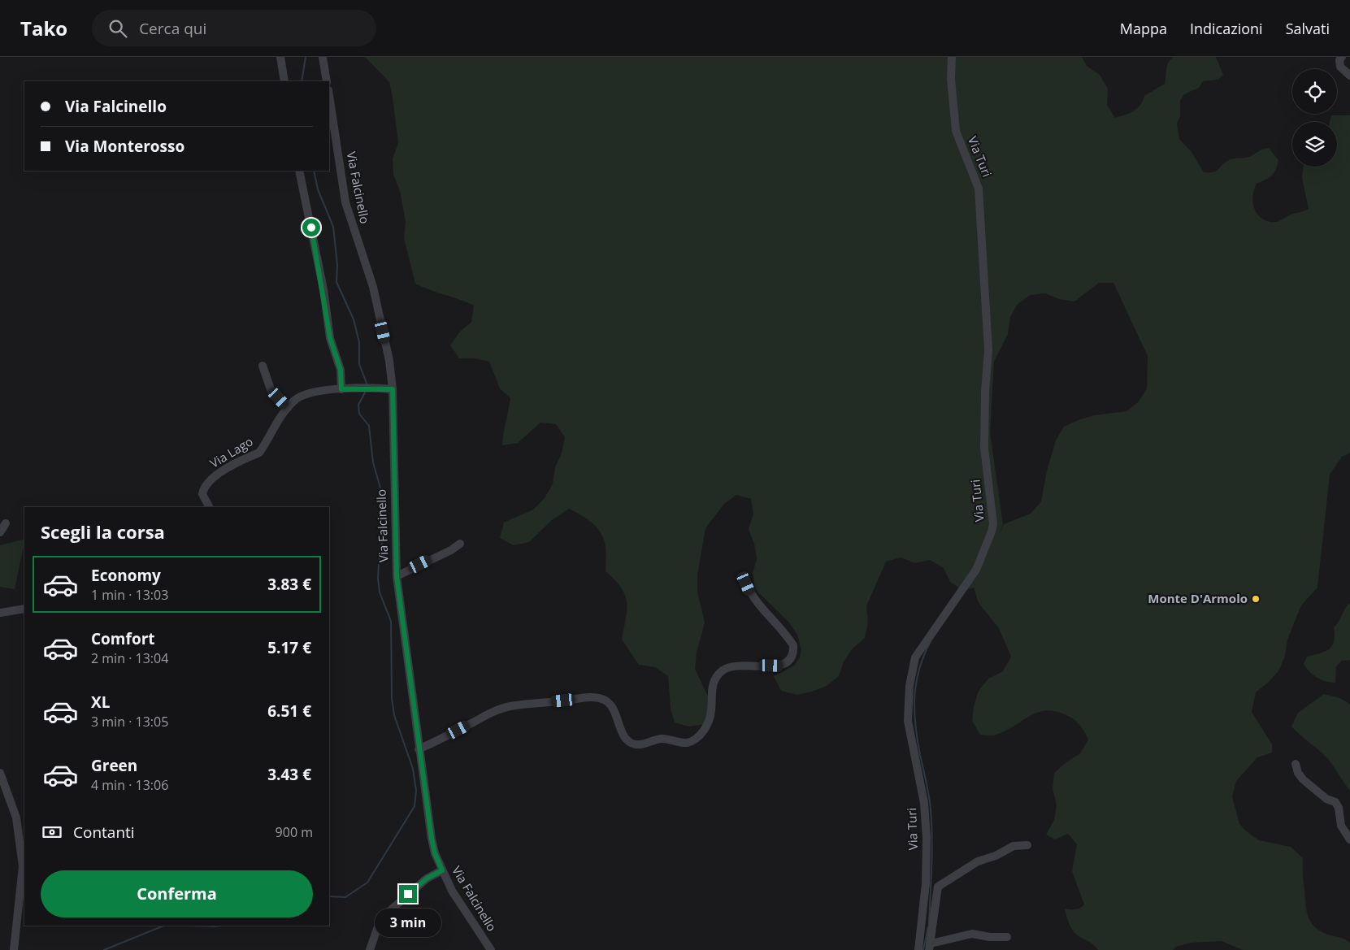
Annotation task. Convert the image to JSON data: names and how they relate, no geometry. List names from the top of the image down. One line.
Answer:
{"streets":{"street":["Via Turi","Via Falcinello","Via Lago"]},"crossings":[["Via Falcinello","Via Lago"]],"places":["Monte D'Armolo"],"page":{"header":"Tako","search":"Cerca qui","nav":["Mappa","Indicazioni","Salvati"],"banner":["Via Falcinello","Via Monterosso"],"heading":"Scegli la corsa","list":[{"name":"Economy","note":"1 min · 13:03","value":"3.83 €"},{"name":"Comfort","note":"2 min · 13:04","value":"5.17 €"},{"name":"XL","note":"3 min · 13:05","value":"6.51 €"},{"name":"Green","note":"4 min · 13:06","value":"3.43 €"}],"pay":["Contanti","900 m"],"buttons":"Conferma","bubble":"3 min"}}
